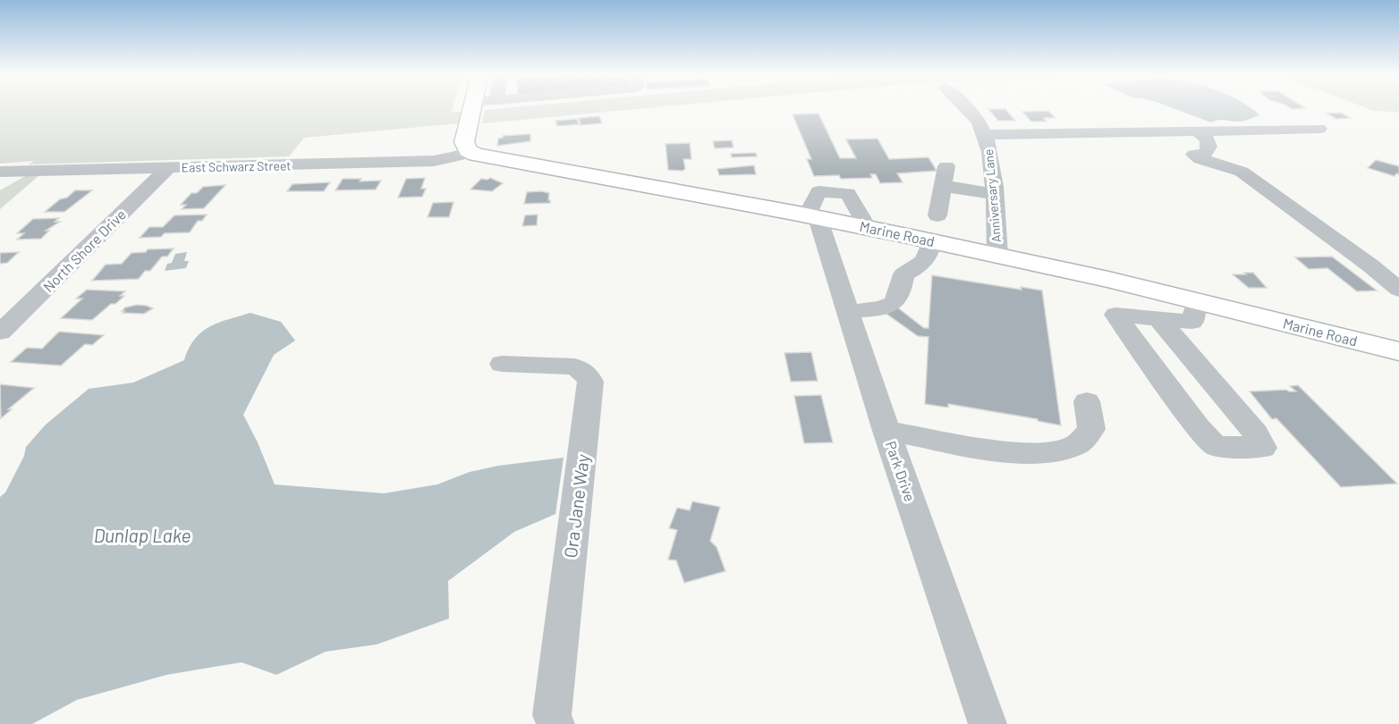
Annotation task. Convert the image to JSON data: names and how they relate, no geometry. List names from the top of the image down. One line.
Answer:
{"streets":{"main road":["Marine Road"],"street":["East Schwarz Street","Anniversary Lane","North Shore Drive","Park Drive","Ora Jane Way"]},"crossings":[["East Schwarz Street","Marine Road"],["East Schwarz Street","North Shore Drive"],["Anniversary Lane","Marine Road"],["Marine Road","Park Drive"]],"water":["Dunlap Lake"]}
